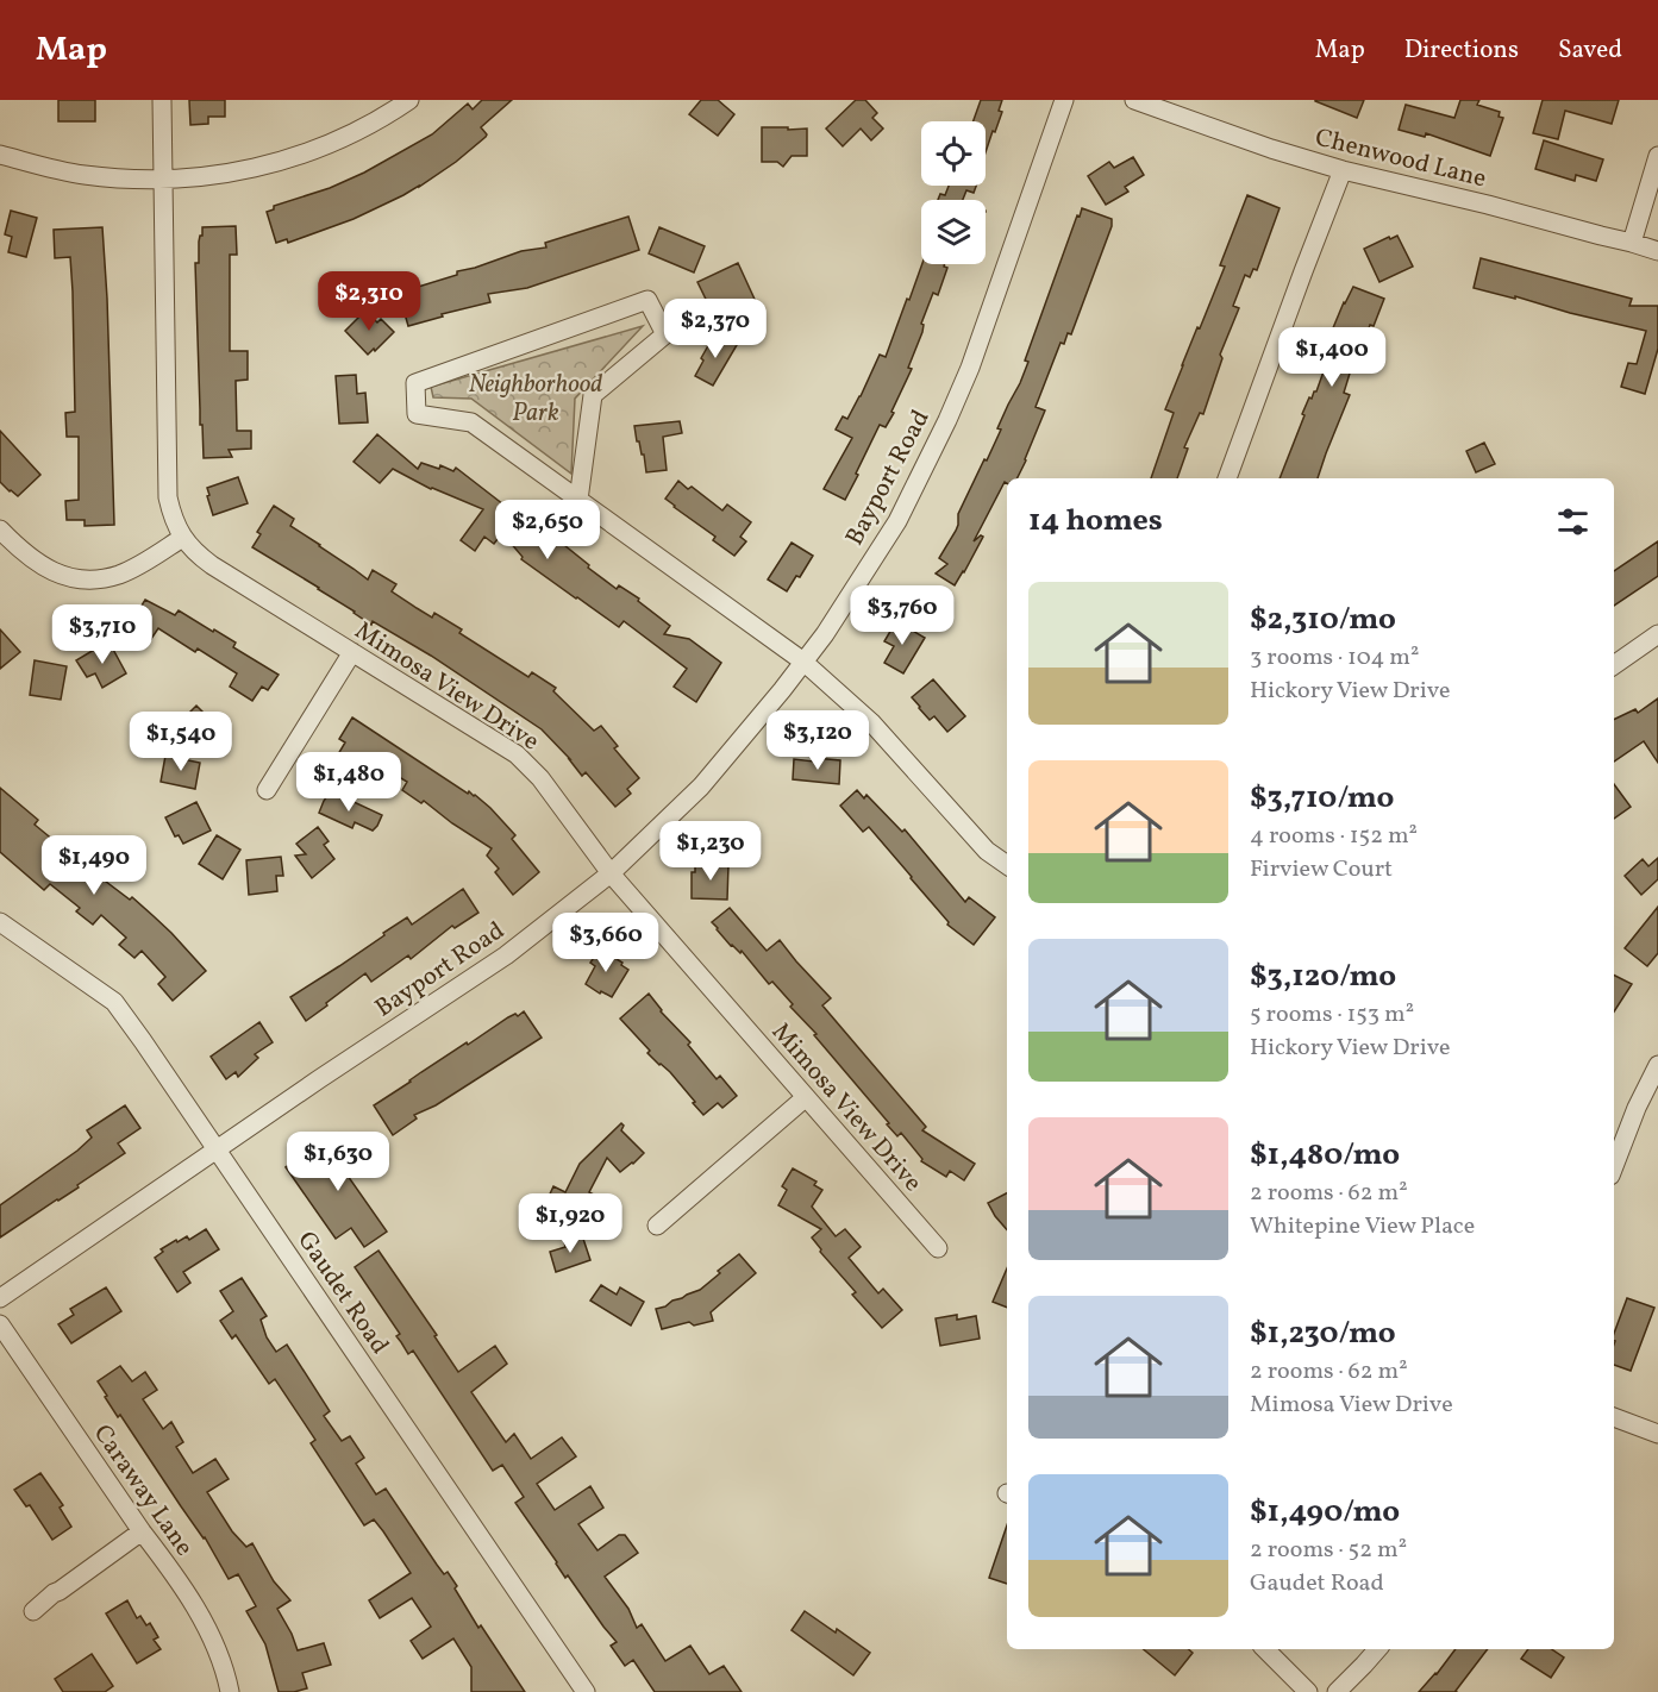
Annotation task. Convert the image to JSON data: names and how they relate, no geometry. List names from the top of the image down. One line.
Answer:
{"streets":{"street":["Chenwood Lane","Bayport Road","Mimosa View Drive","Gaudet Road","Caraway Lane"]},"crossings":[["Bayport Road","Mimosa View Drive"],["Bayport Road","Gaudet Road"]],"parks":["Neighborhood Park"],"page":{"header":"Map","nav":["Map","Directions","Saved"],"price":["$2,310","$2,370","$1,400","$2,650","$3,760","$3,710","$3,120","$1,540","$1,480","$1,230","$1,490","$3,660","$1,630","$1,920"],"heading":"14 homes","list":[{"name":"$2,310/mo","note":"3 rooms · 104 m² · Hickory View Drive"},{"name":"$3,710/mo","note":"4 rooms · 152 m² · Firview Court"},{"name":"$3,120/mo","note":"5 rooms · 153 m² · Hickory View Drive"},{"name":"$1,480/mo","note":"2 rooms · 62 m² · Whitepine View Place"},{"name":"$1,230/mo","note":"2 rooms · 62 m² · Mimosa View Drive"},{"name":"$1,490/mo","note":"2 rooms · 52 m² · Gaudet Road"}]}}
